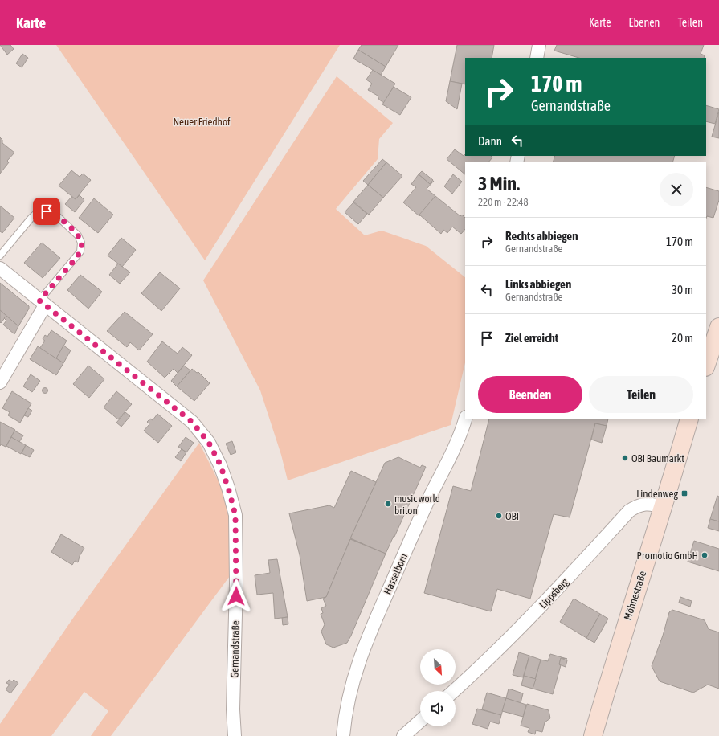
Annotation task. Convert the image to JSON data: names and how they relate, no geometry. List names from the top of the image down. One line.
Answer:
{"streets":{"street":["Hasselborn","Lippsberg","Möhnestraße","Gernandstraße"]},"crossings":[["Lippsberg","Möhnestraße"]],"parks":["Neuer Friedhof"],"places":{"other":["OBI Baumarkt","music world brilon","OBI","Promotio GmbH"],"transit":["Lindenweg"]},"north":"bottom right","page":{"header":"Karte","nav":["Karte","Ebenen","Teilen"],"turn":["170 m","Gernandstraße"],"then":"Dann","heading":["3 Min.","220 m · 22:48"],"list":[{"name":"Rechts abbiegen","note":"Gernandstraße","value":"170 m"},{"name":"Links abbiegen","note":"Gernandstraße","value":"30 m"},{"name":"Ziel erreicht","value":"20 m"}],"buttons":["Beenden","Teilen"]}}
